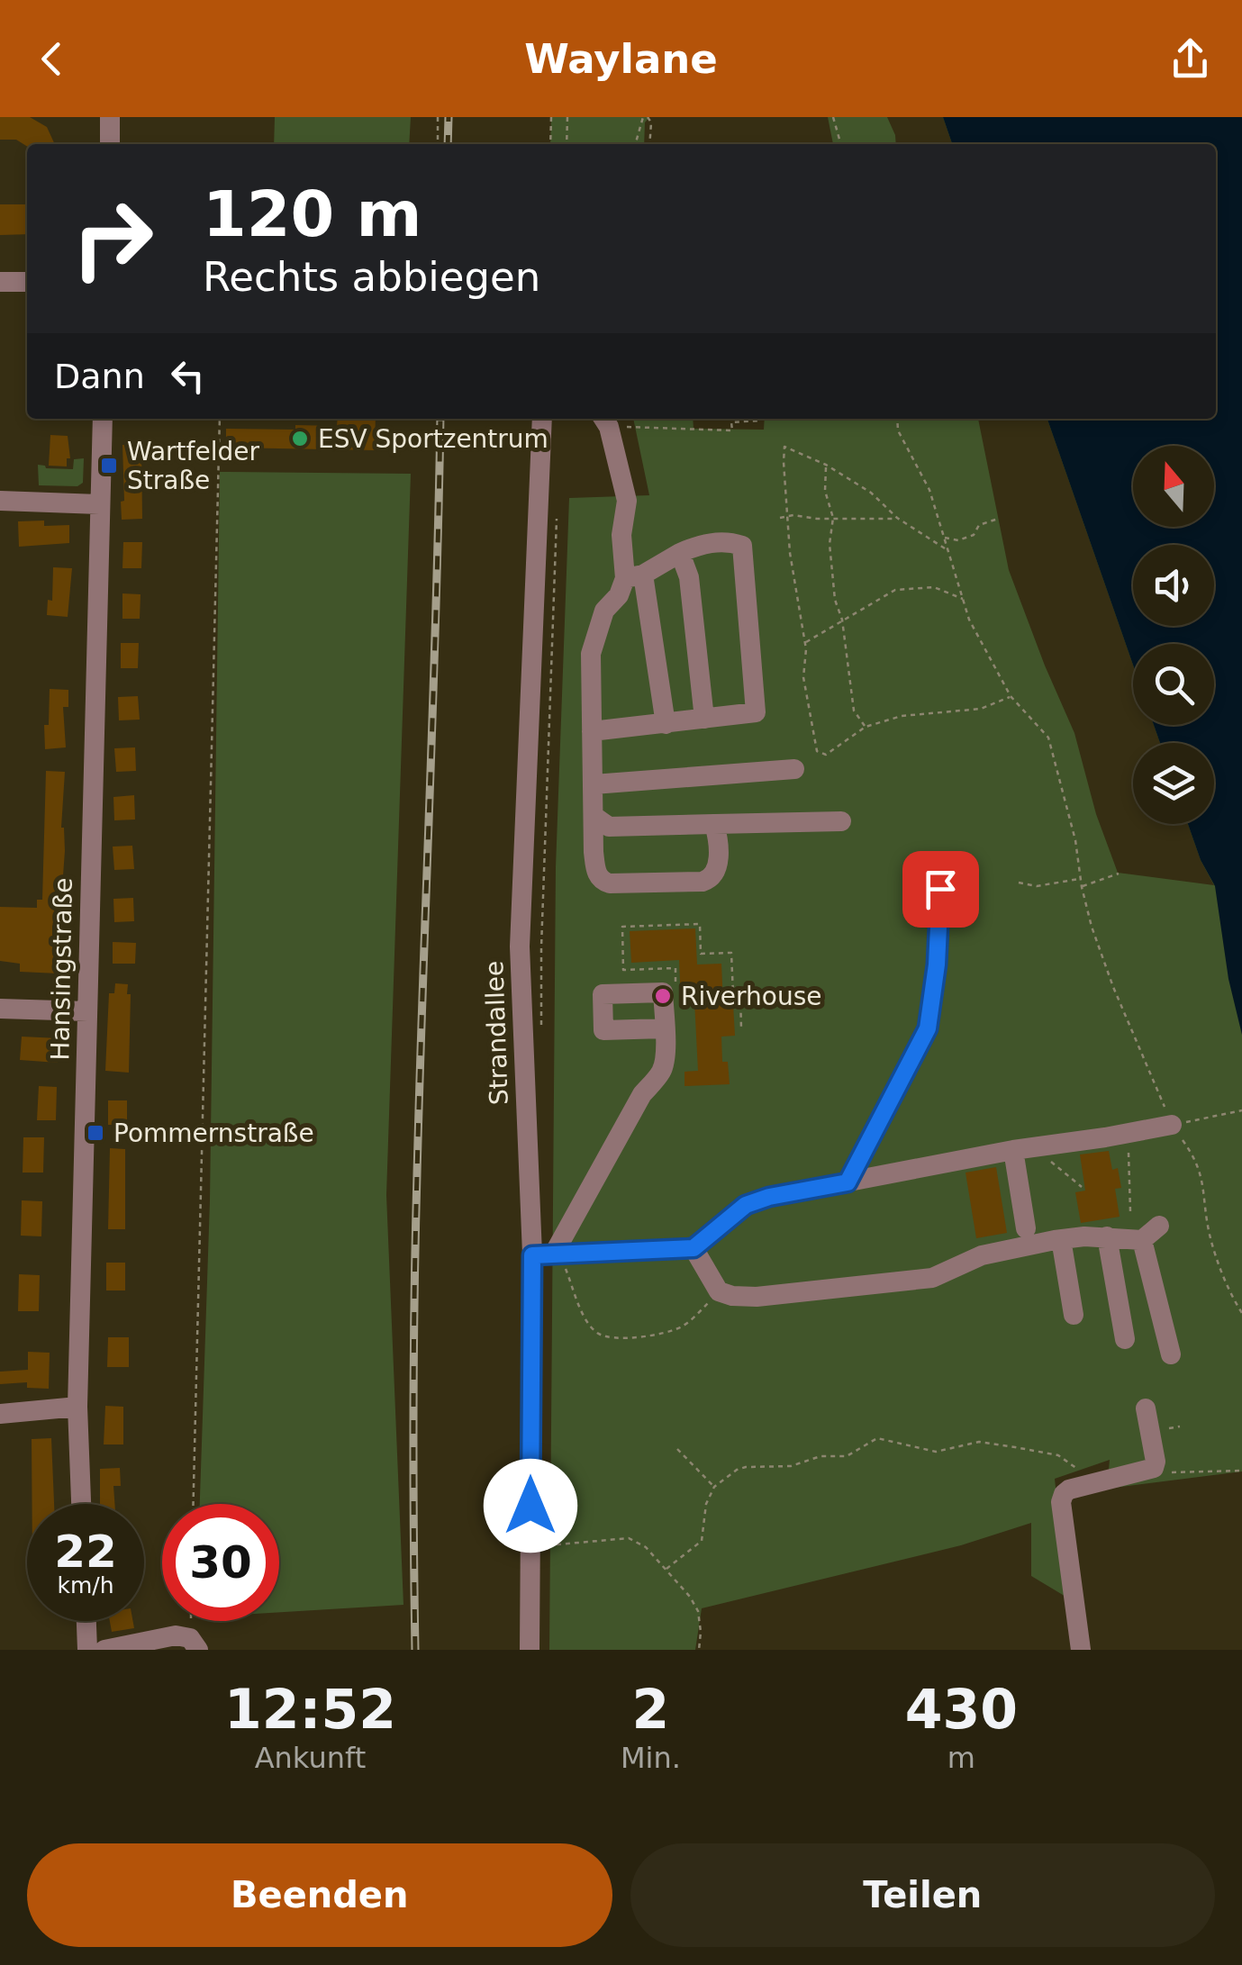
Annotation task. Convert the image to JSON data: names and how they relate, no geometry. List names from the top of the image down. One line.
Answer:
{"streets":{"street":["Hansingstraße","Strandallee"]},"places":{"other":["ESV Sportzentrum","Riverhouse"],"transit":["Wartfelder Straße","Pommernstraße"]},"north":"top","page":{"header":"Waylane","turn":["120 m","Rechts abbiegen"],"then":"Dann","speed":"22 km/h","limit":"30","eta":["12:52","Ankunft","2","Min.","430","m"],"buttons":["Beenden","Teilen"]}}
